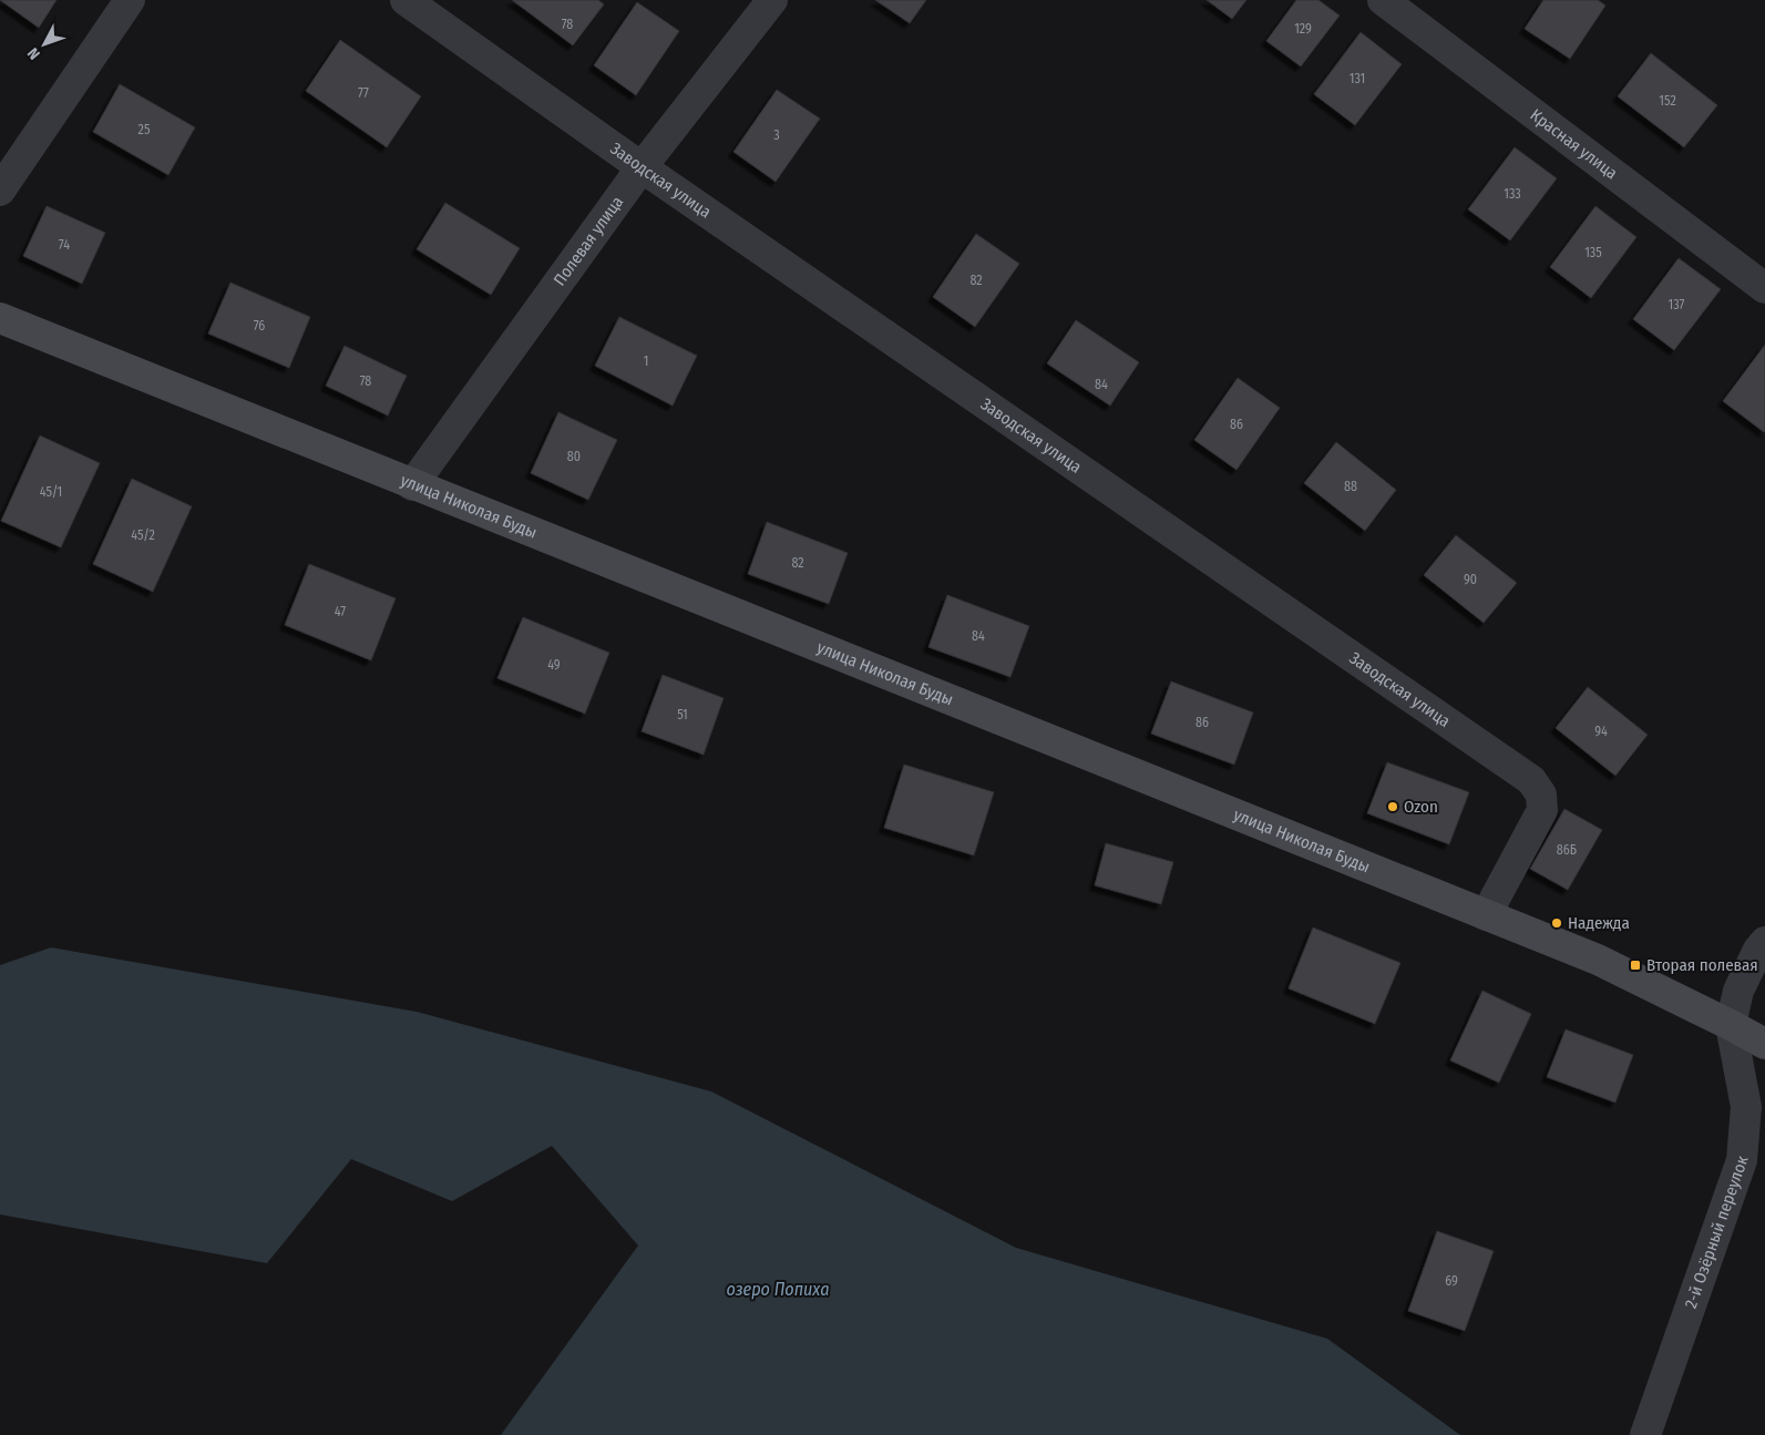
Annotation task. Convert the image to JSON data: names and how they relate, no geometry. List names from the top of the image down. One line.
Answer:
{"streets":{"street":["Красная улица","Заводская улица","Полевая улица","улица Николая Буды","2-й Озёрный переулок"]},"crossings":[["Заводская улица","Полевая улица"],["Заводская улица","улица Николая Буды"],["Полевая улица","улица Николая Буды"],["улица Николая Буды","2-й Озёрный переулок"]],"water":["озеро Попиха"],"places":{"other":["Ozon","Надежда"],"transit":["Вторая полевая"]},"house_numbers":["78","129","131","77","152","25","3","133","74","135","82","137","76","1","78","84","86","80","88","45/1","45/2","82","90","47","84","49","51","86","94","86Б","69"],"north":"bottom left"}
